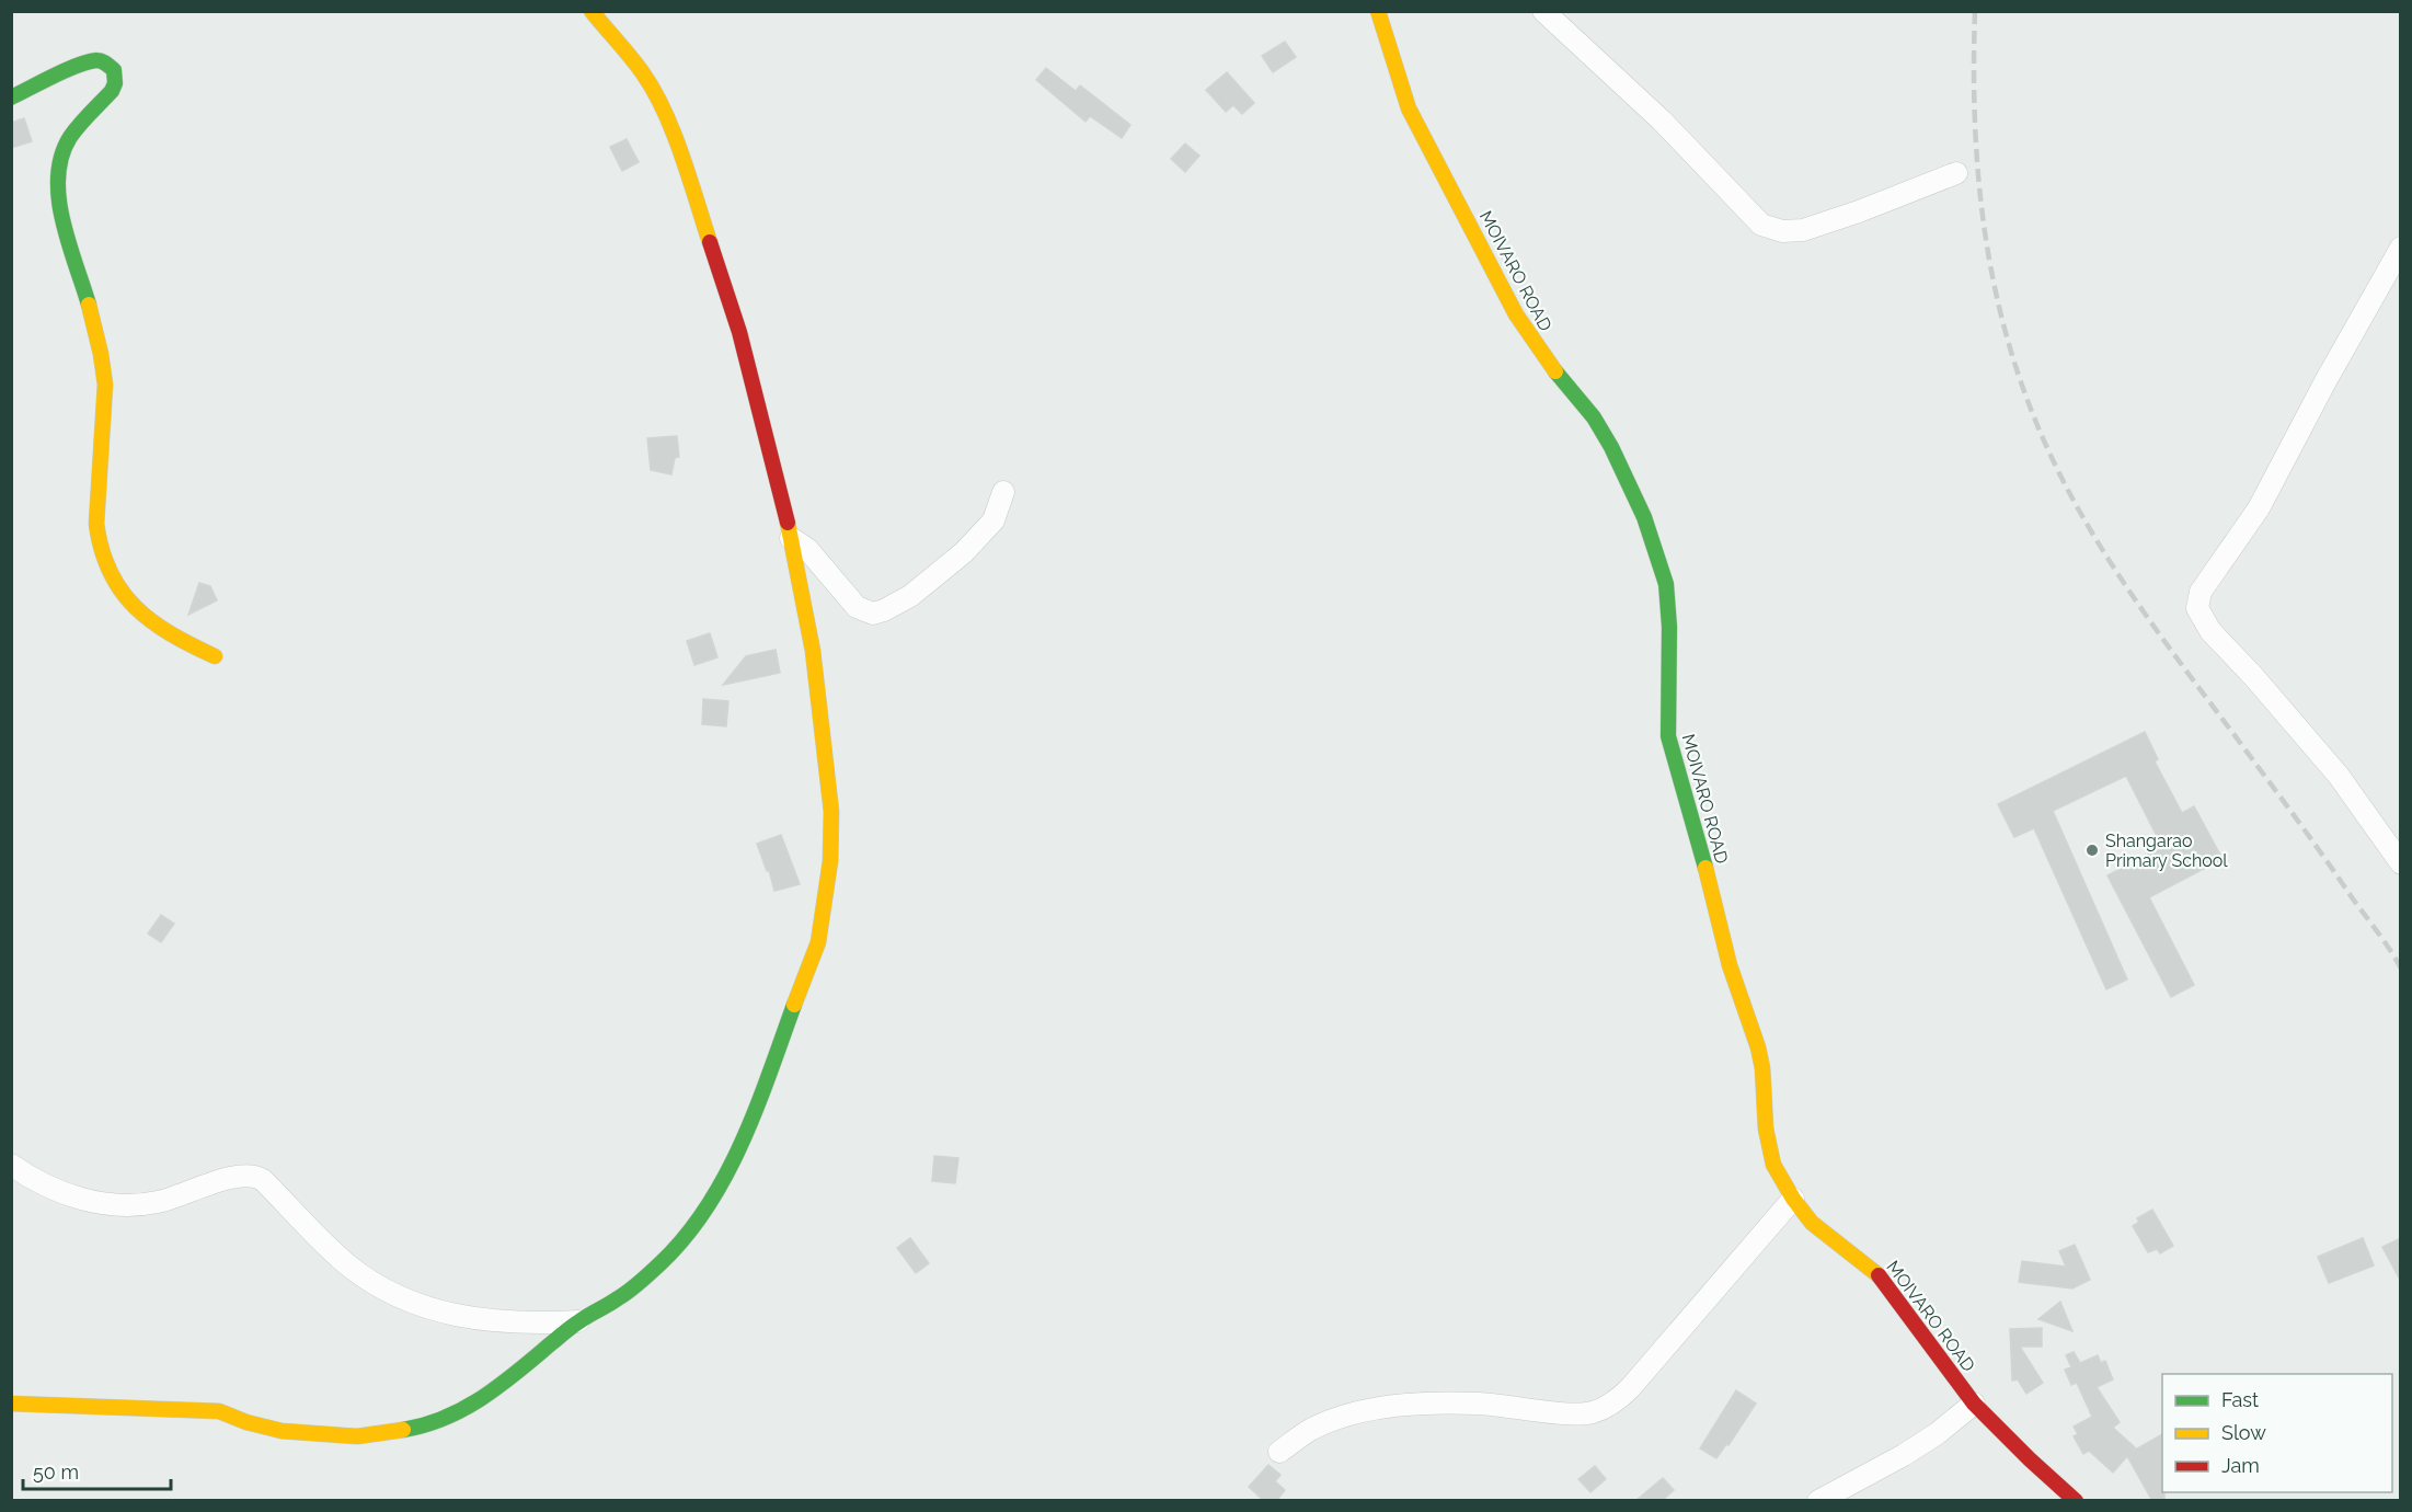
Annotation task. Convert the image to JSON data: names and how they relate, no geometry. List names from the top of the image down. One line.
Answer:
{"streets":{"street":["MOIVARO ROAD"]},"places":["Shangarao Primary School"],"legend":["Fast","Slow","Jam"],"scale_bar":"50 m"}
